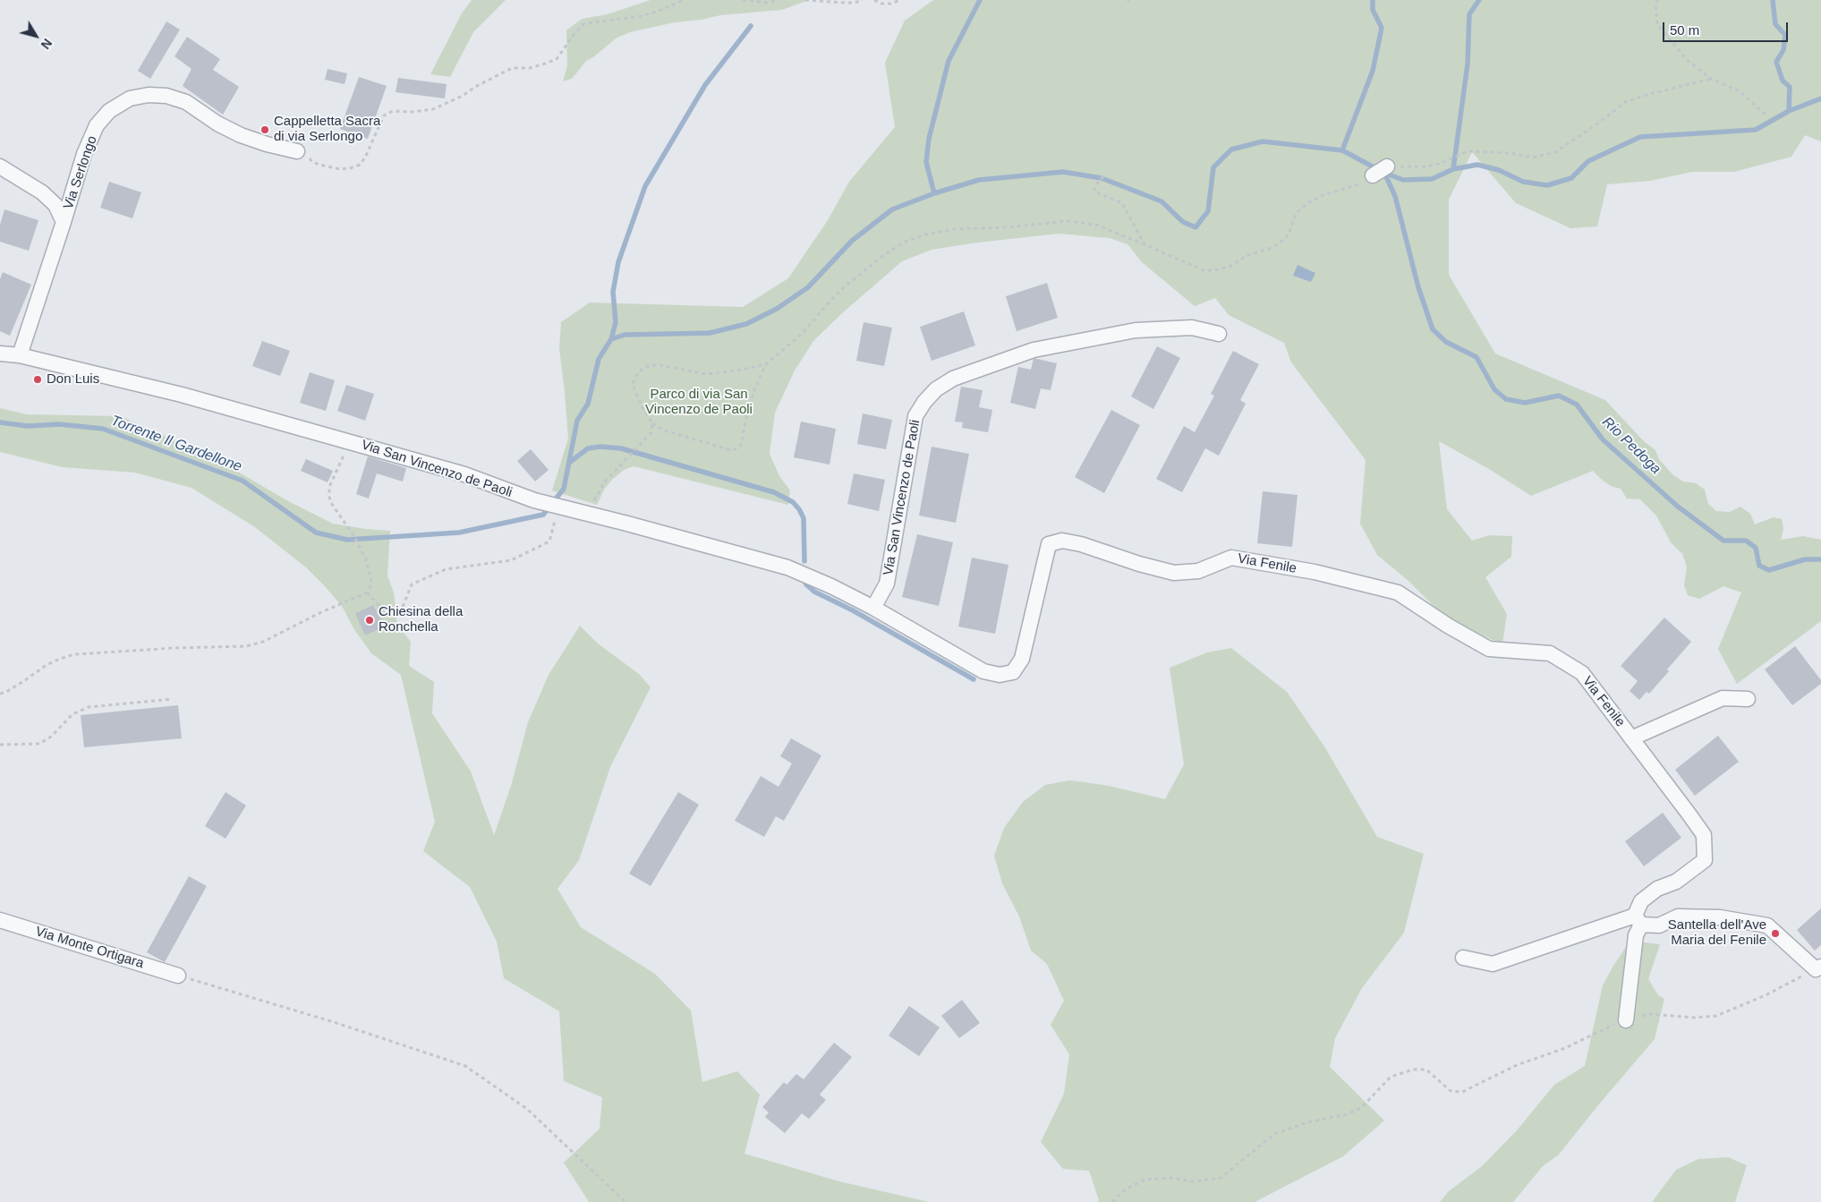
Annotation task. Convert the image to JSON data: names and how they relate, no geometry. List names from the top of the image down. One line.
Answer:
{"streets":{"street":["Via Serlongo","Via San Vincenzo de Paoli","Via Fenile","Via Monte Ortigara"]},"crossings":[["Via Serlongo","Via San Vincenzo de Paoli"],["Via San Vincenzo de Paoli","Via Fenile"]],"water":["Torrente Il Gardellone","Rio Pedoga"],"parks":["Parco di via San Vincenzo de Paoli"],"places":["Cappelletta Sacra di via Serlongo","Don Luis","Chiesina della Ronchella","Santella dell'Ave Maria del Fenile"],"scale_bar":"50 m","north":"bottom right"}
